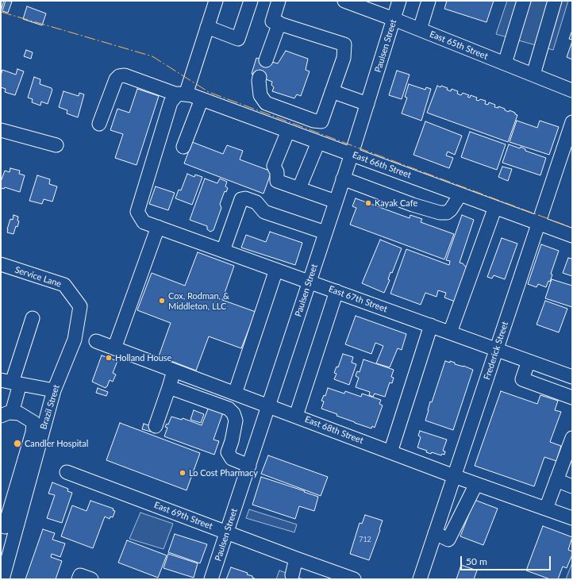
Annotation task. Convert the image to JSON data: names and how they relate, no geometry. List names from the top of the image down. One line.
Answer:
{"streets":{"street":["East 65th Street","Paulsen Street","East 66th Street","Service Lane","East 67th Street","Frederick Street","Brazil Street","East 68th Street","East 69th Street"]},"crossings":[["East 65th Street","Paulsen Street"],["Paulsen Street","East 66th Street"],["Paulsen Street","East 67th Street"],["Paulsen Street","East 68th Street"],["Paulsen Street","East 69th Street"],["East 66th Street","East 67th Street"],["East 66th Street","Frederick Street"],["Service Lane","Brazil Street"],["East 67th Street","Frederick Street"],["Frederick Street","East 68th Street"]],"places":["Kayak Cafe","Cox, Rodman, & Middleton, LLC","Holland House","Candler Hospital","Lo Cost Pharmacy"],"house_numbers":["712"],"scale_bar":"50 m"}
